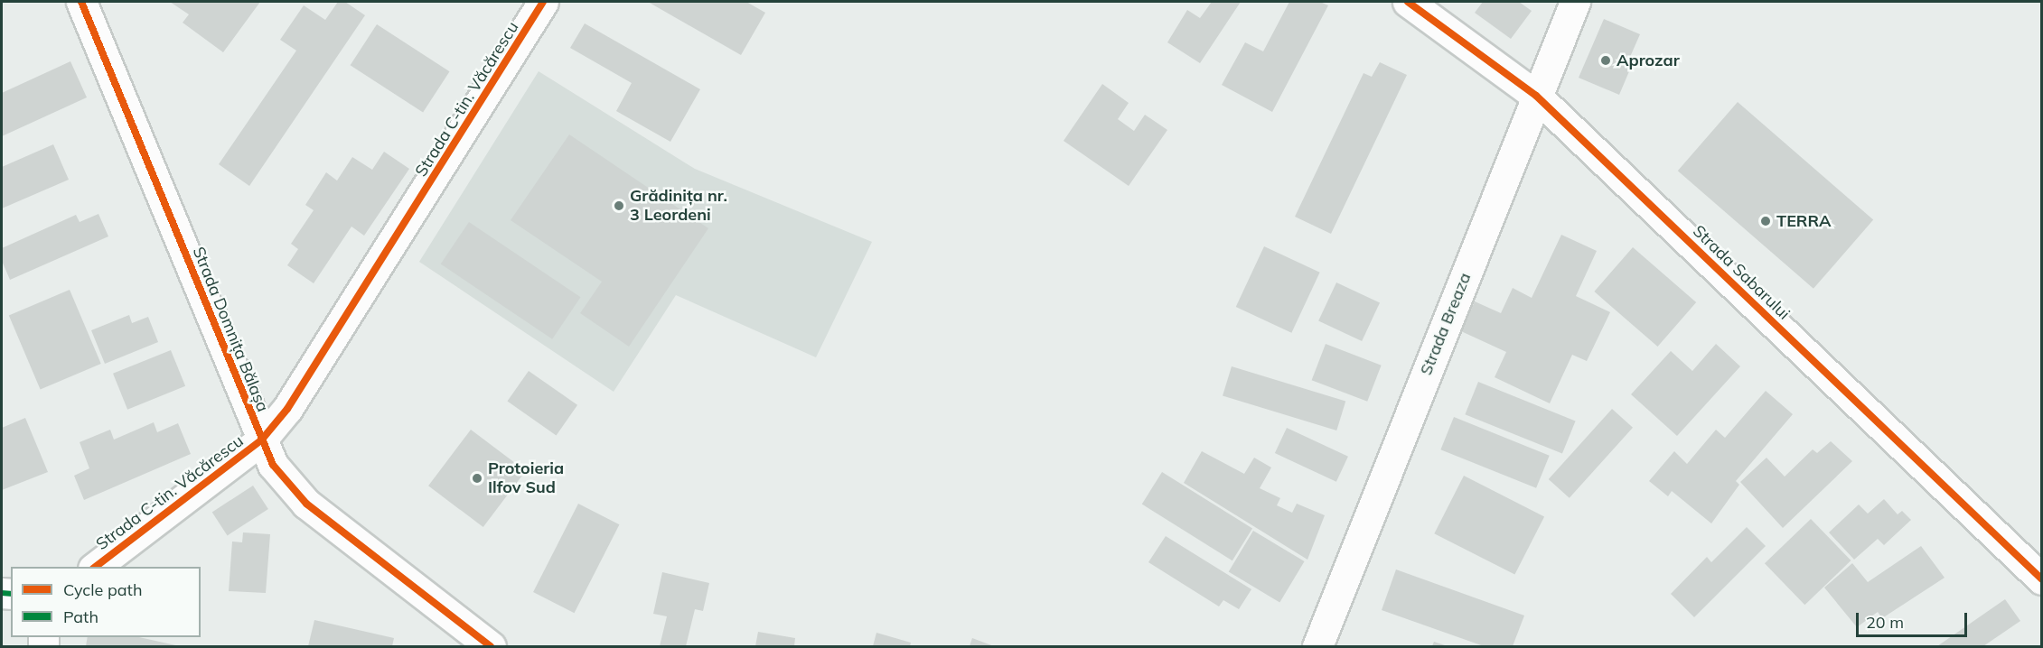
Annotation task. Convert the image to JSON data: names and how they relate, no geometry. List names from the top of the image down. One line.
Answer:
{"streets":{"street":["Strada C-tin. Văcărescu","Strada Sabarului","Strada Breaza","Strada Domnița Bălașa"]},"crossings":[["Strada C-tin. Văcărescu","Strada Domnița Bălașa"],["Strada Sabarului","Strada Breaza"]],"places":["Aprozar","Grădinița nr. 3 Leordeni","TERRA","Protoieria Ilfov Sud"],"legend":["Cycle path","Path"],"scale_bar":"20 m"}
